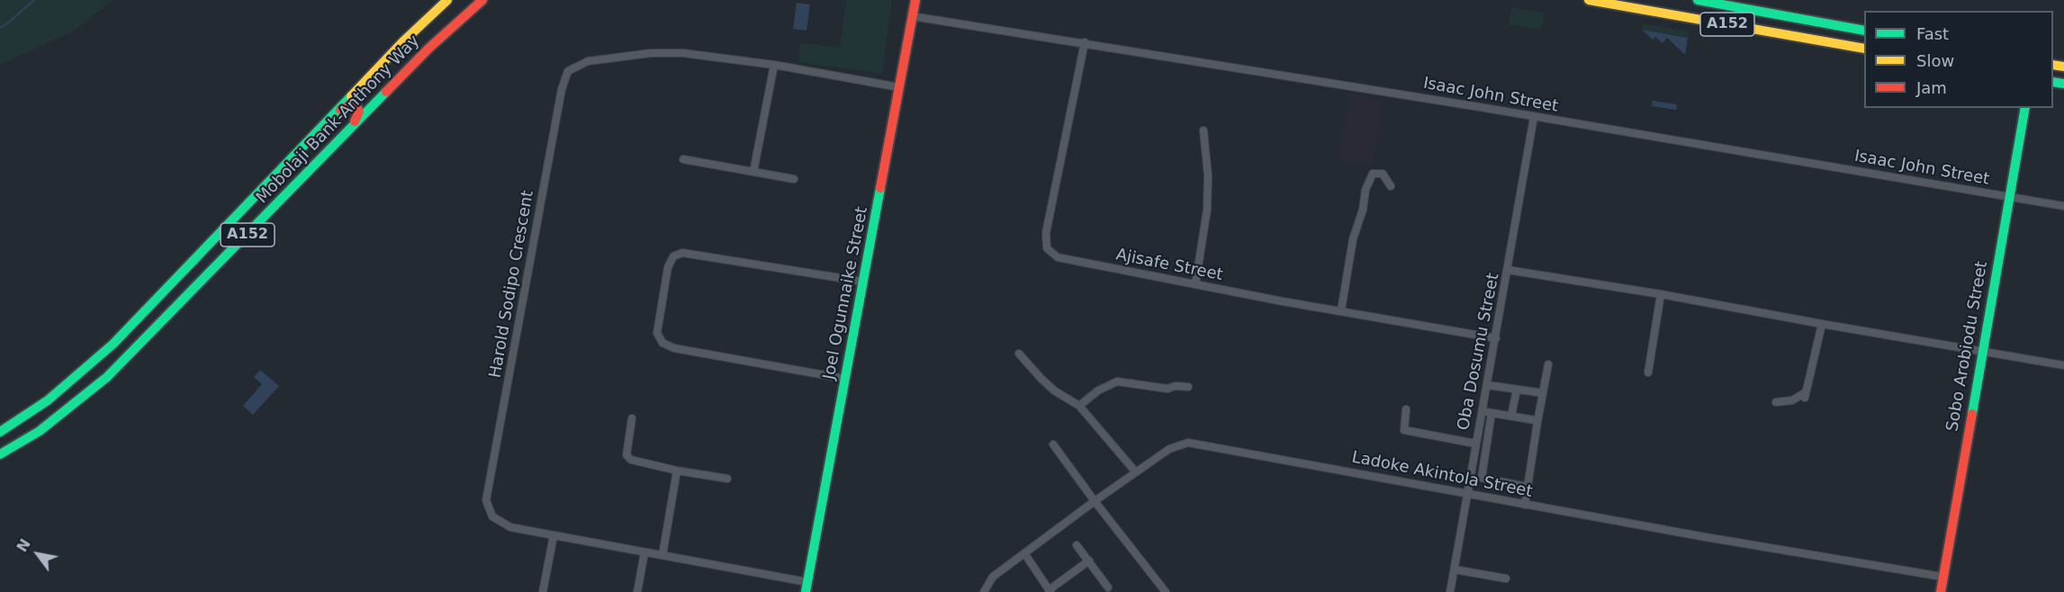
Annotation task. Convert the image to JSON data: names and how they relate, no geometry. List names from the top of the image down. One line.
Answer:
{"streets":{"main road":["A152","Mobolaji Bank-Anthony Way","Joel Ogunnaike Street","Sobo Arobiodu Street"],"street":["Isaac John Street","Ajisafe Street","Harold Sodipo Crescent","Oba Dosumu Street","Ladoke Akintola Street"]},"crossings":[["Isaac John Street","Ajisafe Street"],["Isaac John Street","Joel Ogunnaike Street"],["Isaac John Street","Sobo Arobiodu Street"],["Isaac John Street","Oba Dosumu Street"],["Ajisafe Street","Oba Dosumu Street"],["Harold Sodipo Crescent","Joel Ogunnaike Street"],["Sobo Arobiodu Street","Ladoke Akintola Street"],["Oba Dosumu Street","Ladoke Akintola Street"]],"legend":["Fast","Slow","Jam"],"north":"top left"}
